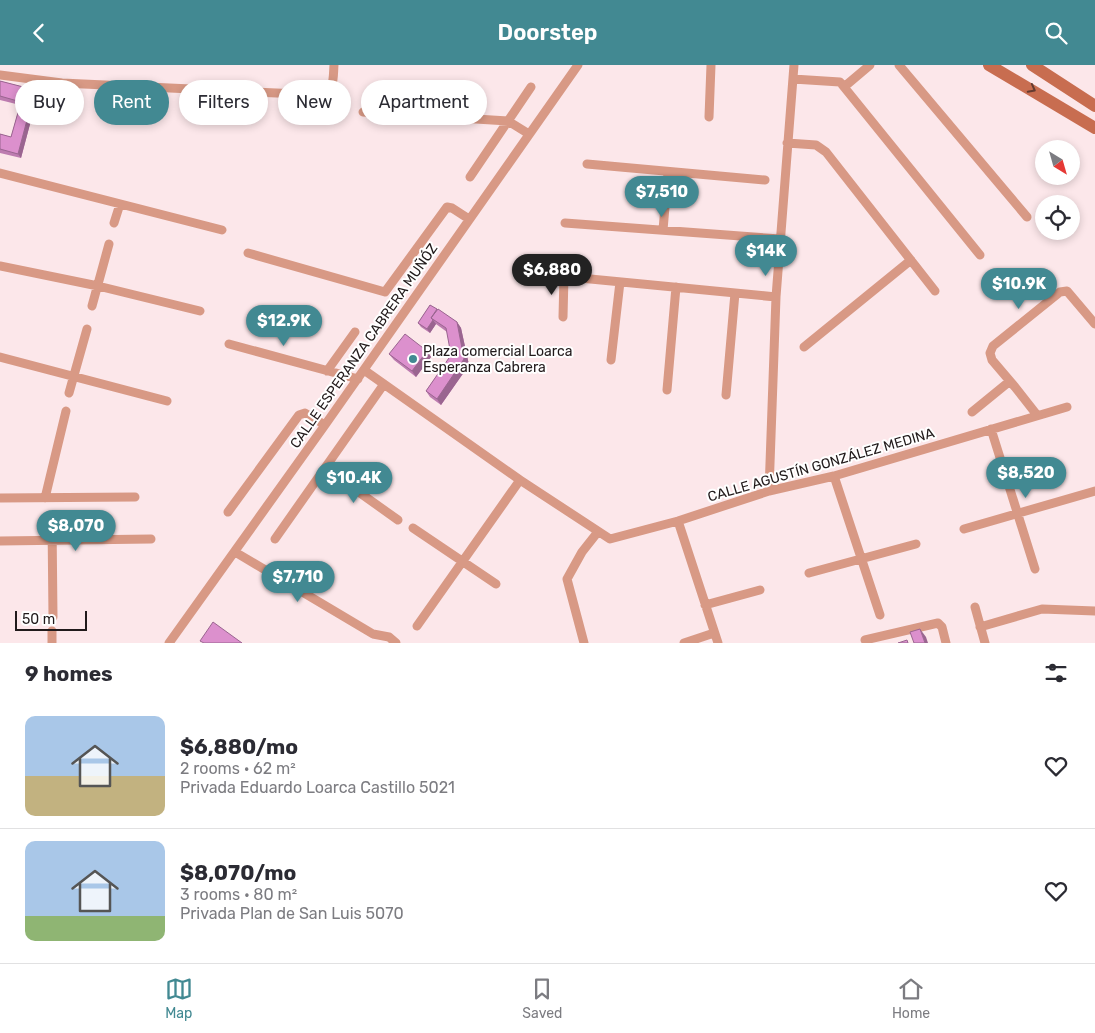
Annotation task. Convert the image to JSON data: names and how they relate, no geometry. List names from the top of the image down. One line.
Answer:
{"streets":{"street":["CALLE ESPERANZA CABRERA MUÑÓZ","CALLE AGUSTÍN GONZÁLEZ MEDINA"]},"crossings":[["CALLE ESPERANZA CABRERA MUÑÓZ","CALLE AGUSTÍN GONZÁLEZ MEDINA"]],"places":["Plaza comercial Loarca Esperanza Cabrera"],"scale_bar":"50 m","north":"bottom right","page":{"header":"Doorstep","chip":["Buy","Rent","Filters","New","Apartment"],"price":["$7,510","$14K","$6,880","$10.9K","$12.9K","$8,520","$10.4K","$8,070","$7,710"],"scale":"50 m","heading":"9 homes","list":[{"name":"$6,880/mo","note":"2 rooms · 62 m² · Privada Eduardo Loarca Castillo 5021"},{"name":"$8,070/mo","note":"3 rooms · 80 m² · Privada Plan de San Luis 5070"}],"tabs":["Map","Saved","Home"]}}
